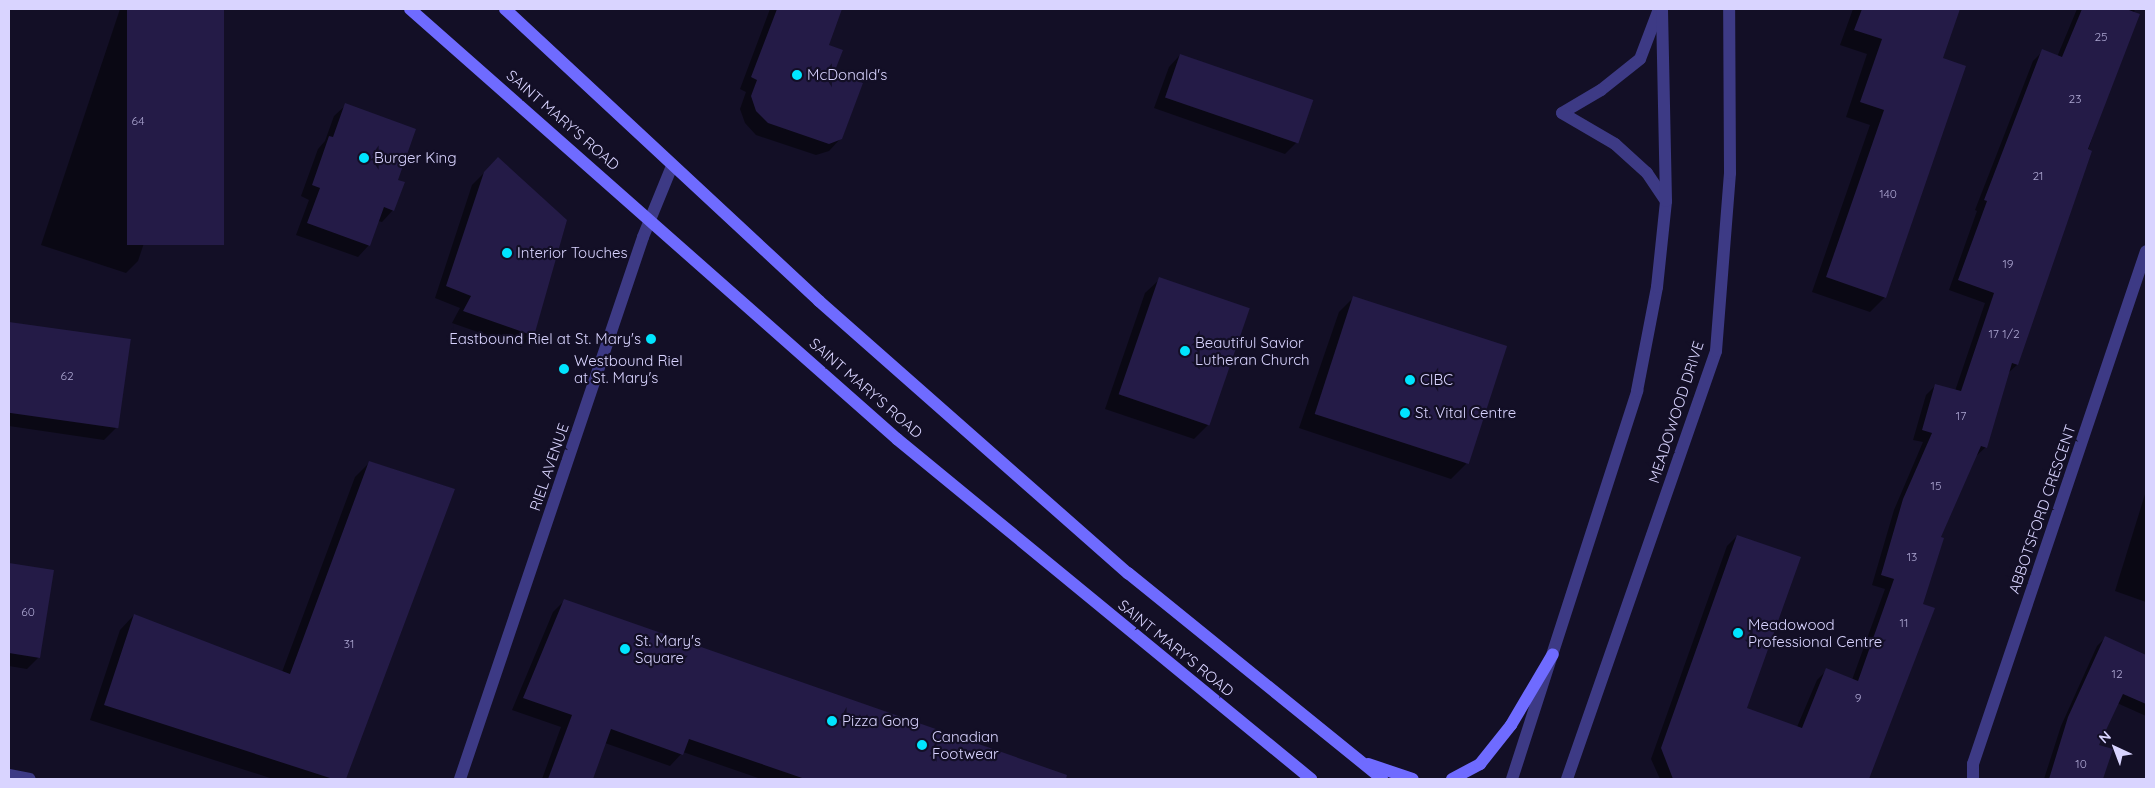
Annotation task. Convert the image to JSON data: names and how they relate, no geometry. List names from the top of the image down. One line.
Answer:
{"streets":{"main road":["SAINT MARY'S ROAD"],"street":["MEADOWOOD DRIVE","RIEL AVENUE","ABBOTSFORD CRESCENT"]},"crossings":[["SAINT MARY'S ROAD","RIEL AVENUE"]],"places":["McDonald's","Burger King","Interior Touches","Eastbound Riel at St. Mary's","Beautiful Savior Lutheran Church","Westbound Riel at St. Mary's","CIBC","St. Vital Centre","Meadowood Professional Centre","St. Mary's Square","Pizza Gong","Canadian Footwear"],"house_numbers":["25","23","64","21","140","19","17 1/2","62","17","15","13","60","11","31","12","9","10"],"north":"top left"}
